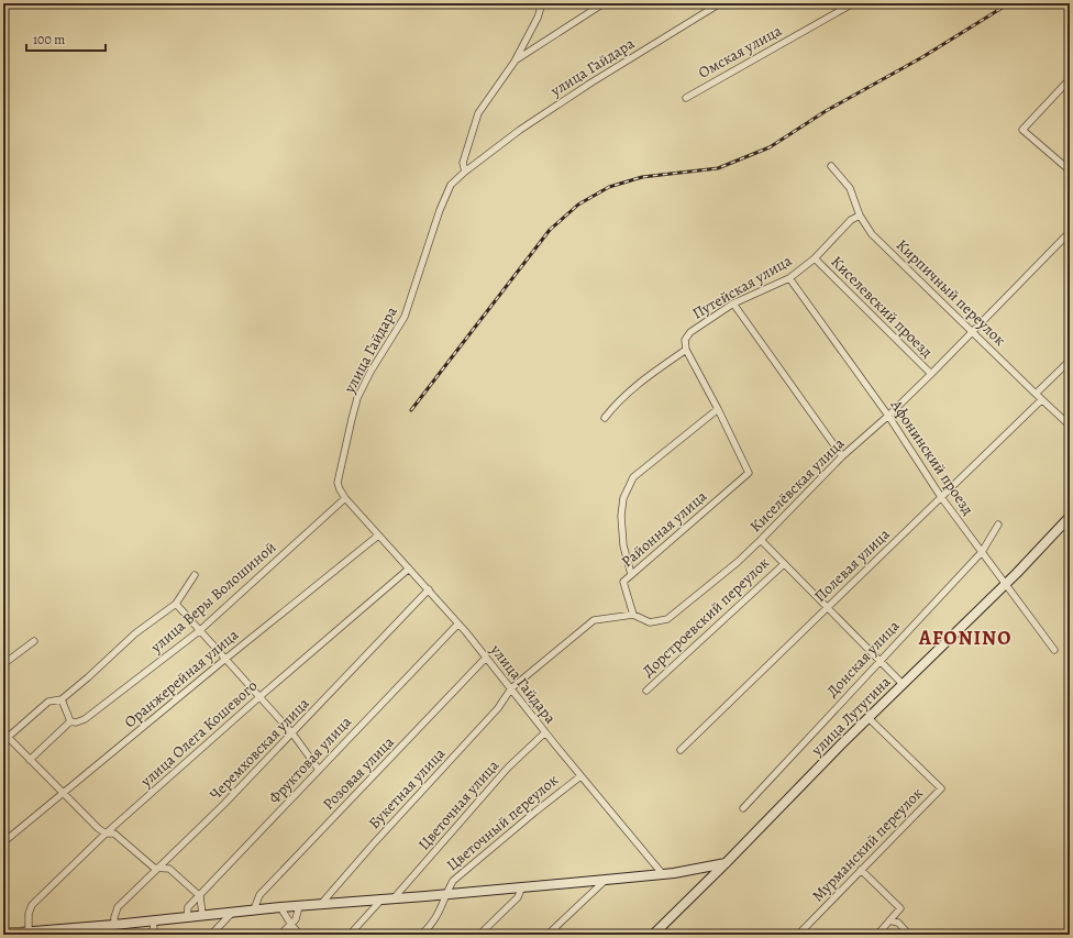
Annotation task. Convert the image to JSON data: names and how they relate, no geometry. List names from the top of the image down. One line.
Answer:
{"streets":{"main road":["улица Лутугина"],"street":["Омская улица","улица Гайдара","Путейская улица","Кирпичный переулок","Киселевский проезд","Афонинский проезд","Киселёвская улица","Районная улица","Полевая улица","улица Веры Волошиной","Дорстроевский переулок","Донская улица","Оранжерейная улица","улица Олега Кошевого","Черемховская улица","Фруктовая улица","Розовая улица","Букетная улица","Цветочная улица","Цветочный переулок","Мурманский переулок"]},"crossings":[["улица Гайдара","Киселёвская улица"],["улица Гайдара","улица Веры Волошиной"],["улица Гайдара","Оранжерейная улица"],["улица Гайдара","улица Олега Кошевого"],["улица Гайдара","Черемховская улица"],["улица Гайдара","Фруктовая улица"],["улица Гайдара","Розовая улица"],["улица Гайдара","Букетная улица"],["улица Гайдара","Цветочная улица"],["улица Гайдара","Цветочный переулок"],["Путейская улица","Кирпичный переулок"],["Путейская улица","Киселевский проезд"],["Путейская улица","Афонинский проезд"],["Кирпичный переулок","Киселёвская улица"],["Кирпичный переулок","Полевая улица"],["Киселевский проезд","Киселёвская улица"],["Афонинский проезд","Киселёвская улица"],["Афонинский проезд","Полевая улица"],["Афонинский проезд","Донская улица"],["Афонинский проезд","улица Лутугина"],["Киселёвская улица","Районная улица"],["Киселёвская улица","Букетная улица"],["улица Лутугина","Мурманский переулок"]],"districts":["AFONINO"],"scale_bar":"100 m"}
